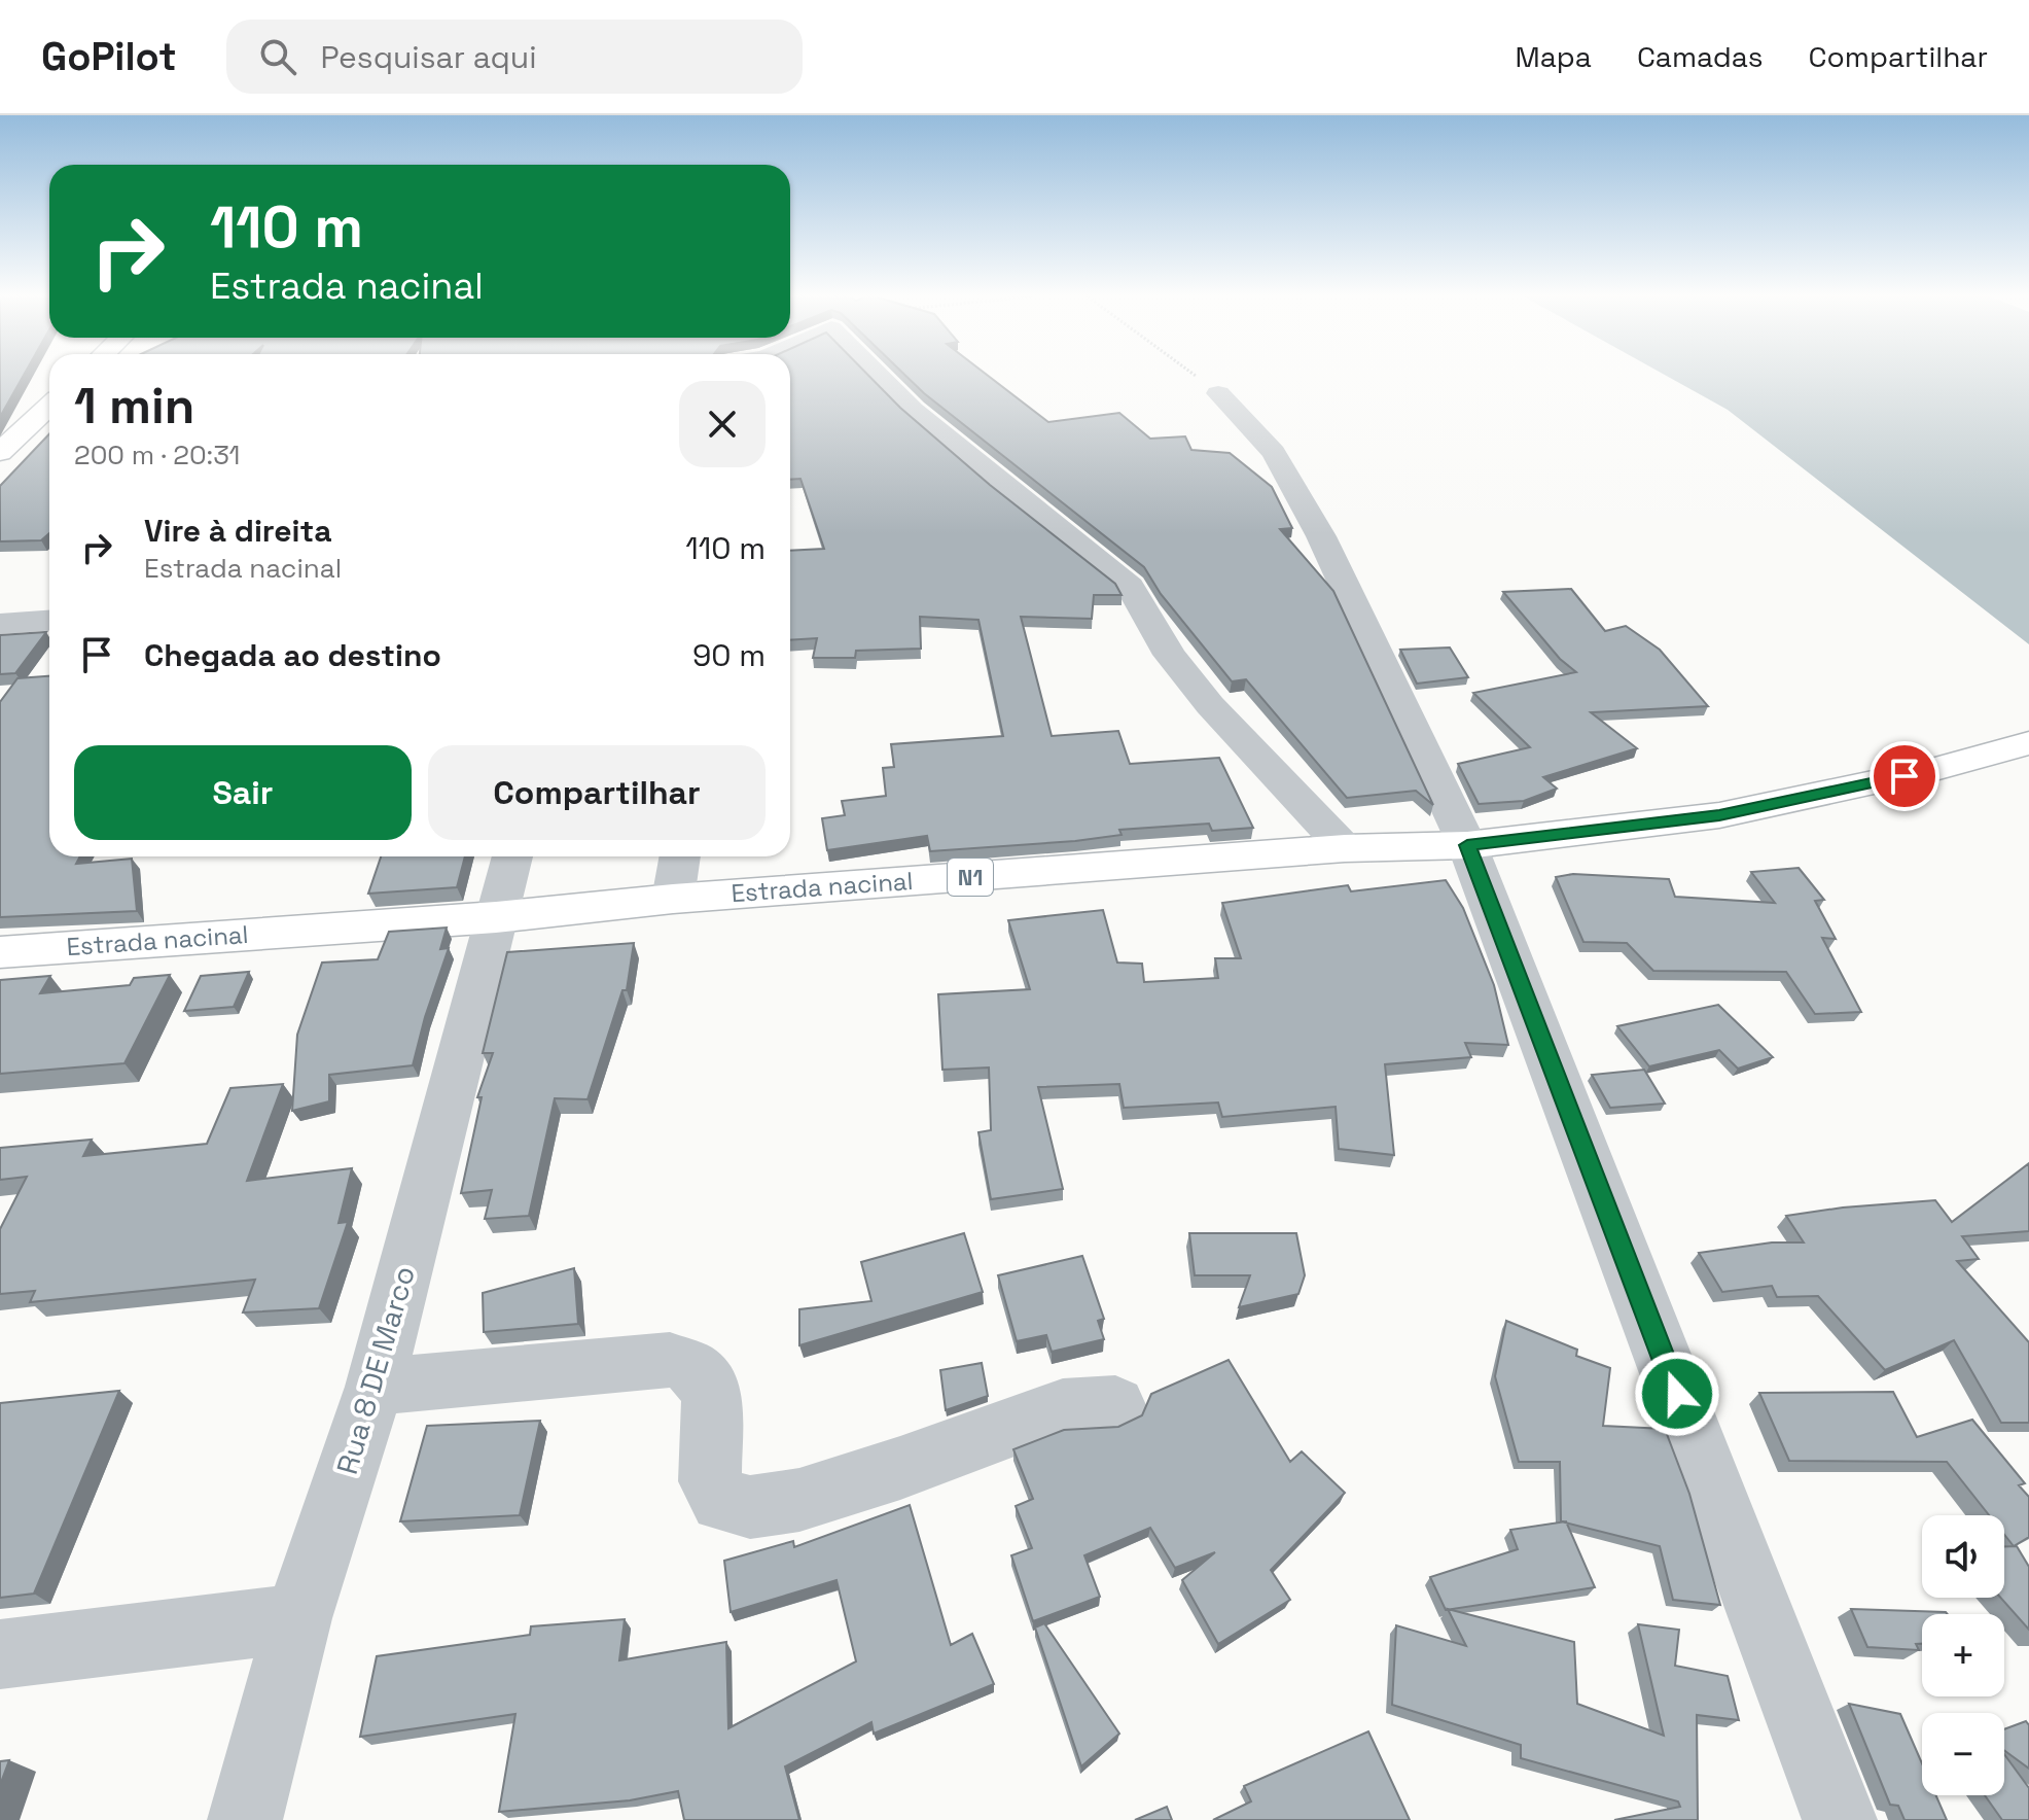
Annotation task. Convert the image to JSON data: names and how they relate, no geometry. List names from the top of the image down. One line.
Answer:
{"streets":{"main road":["N1","Estrada nacinal"],"street":["Rua 8 DE Marco"]},"crossings":[["Estrada nacinal","Rua 8 DE Marco"]],"page":{"header":"GoPilot","search":"Pesquisar aqui","nav":["Mapa","Camadas","Compartilhar"],"turn":["110 m","Estrada nacinal"],"heading":["1 min","200 m · 20:31"],"list":[{"name":"Vire à direita","note":"Estrada nacinal","value":"110 m"},{"name":"Chegada ao destino","value":"90 m"}],"buttons":["Sair","Compartilhar"],"map_buttons":["+","−"]}}
